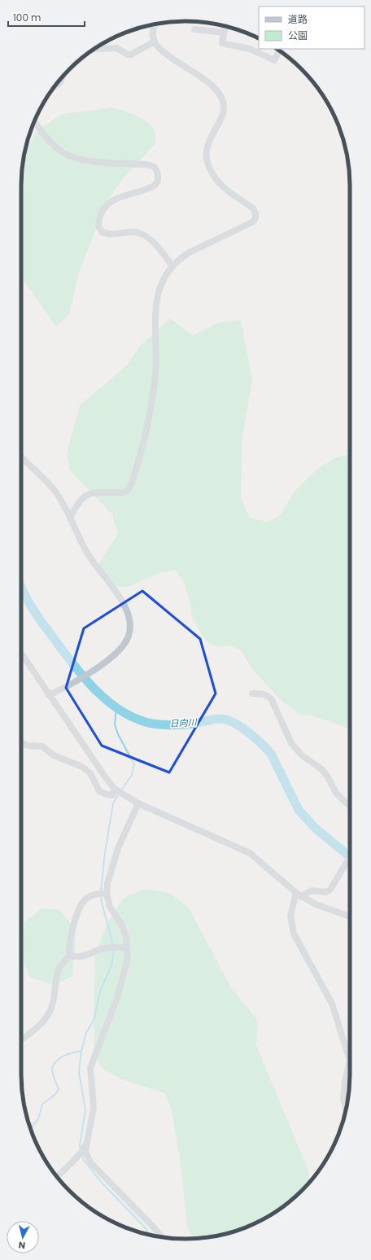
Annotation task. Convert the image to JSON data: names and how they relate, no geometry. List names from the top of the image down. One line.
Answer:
{"water":["日向川"],"legend":["道路","公園"],"scale_bar":"100 m","north":"bottom"}
